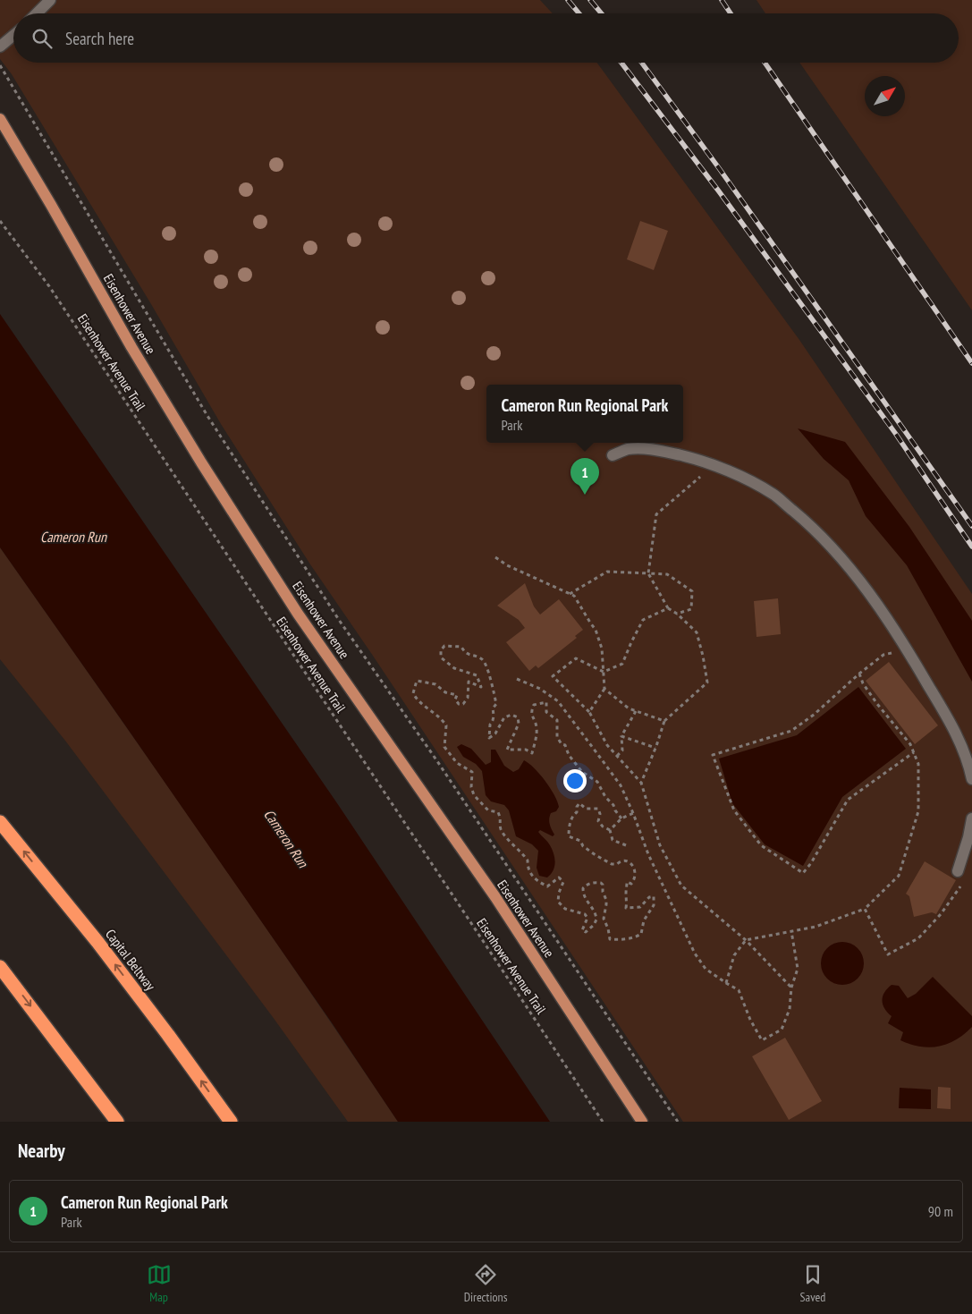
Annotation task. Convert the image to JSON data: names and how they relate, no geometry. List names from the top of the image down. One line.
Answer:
{"streets":{"highway":["Capital Beltway"],"main road":["Eisenhower Avenue"],"path":["Eisenhower Avenue Trail"]},"water":["Cameron Run"],"north":"top right","page":{"search":"Search here","popup":["Cameron Run Regional Park","Park"],"pins":"1","heading":"Nearby","list":[{"mark":"1","name":"Cameron Run Regional Park","note":"Park","value":"90 m"}],"nav":["Map","Directions","Saved"]}}
